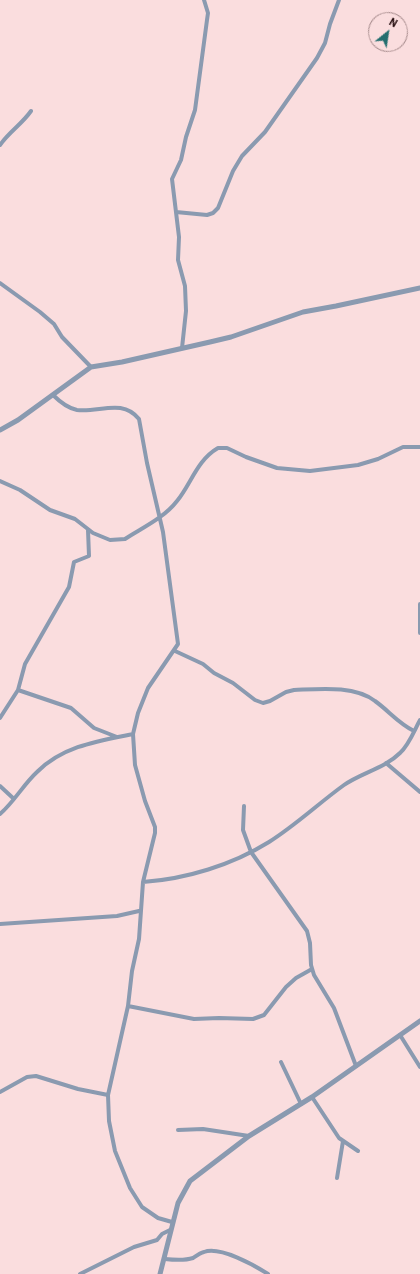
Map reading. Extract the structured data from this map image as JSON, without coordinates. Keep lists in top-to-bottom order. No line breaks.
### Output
{"north":"top right"}
